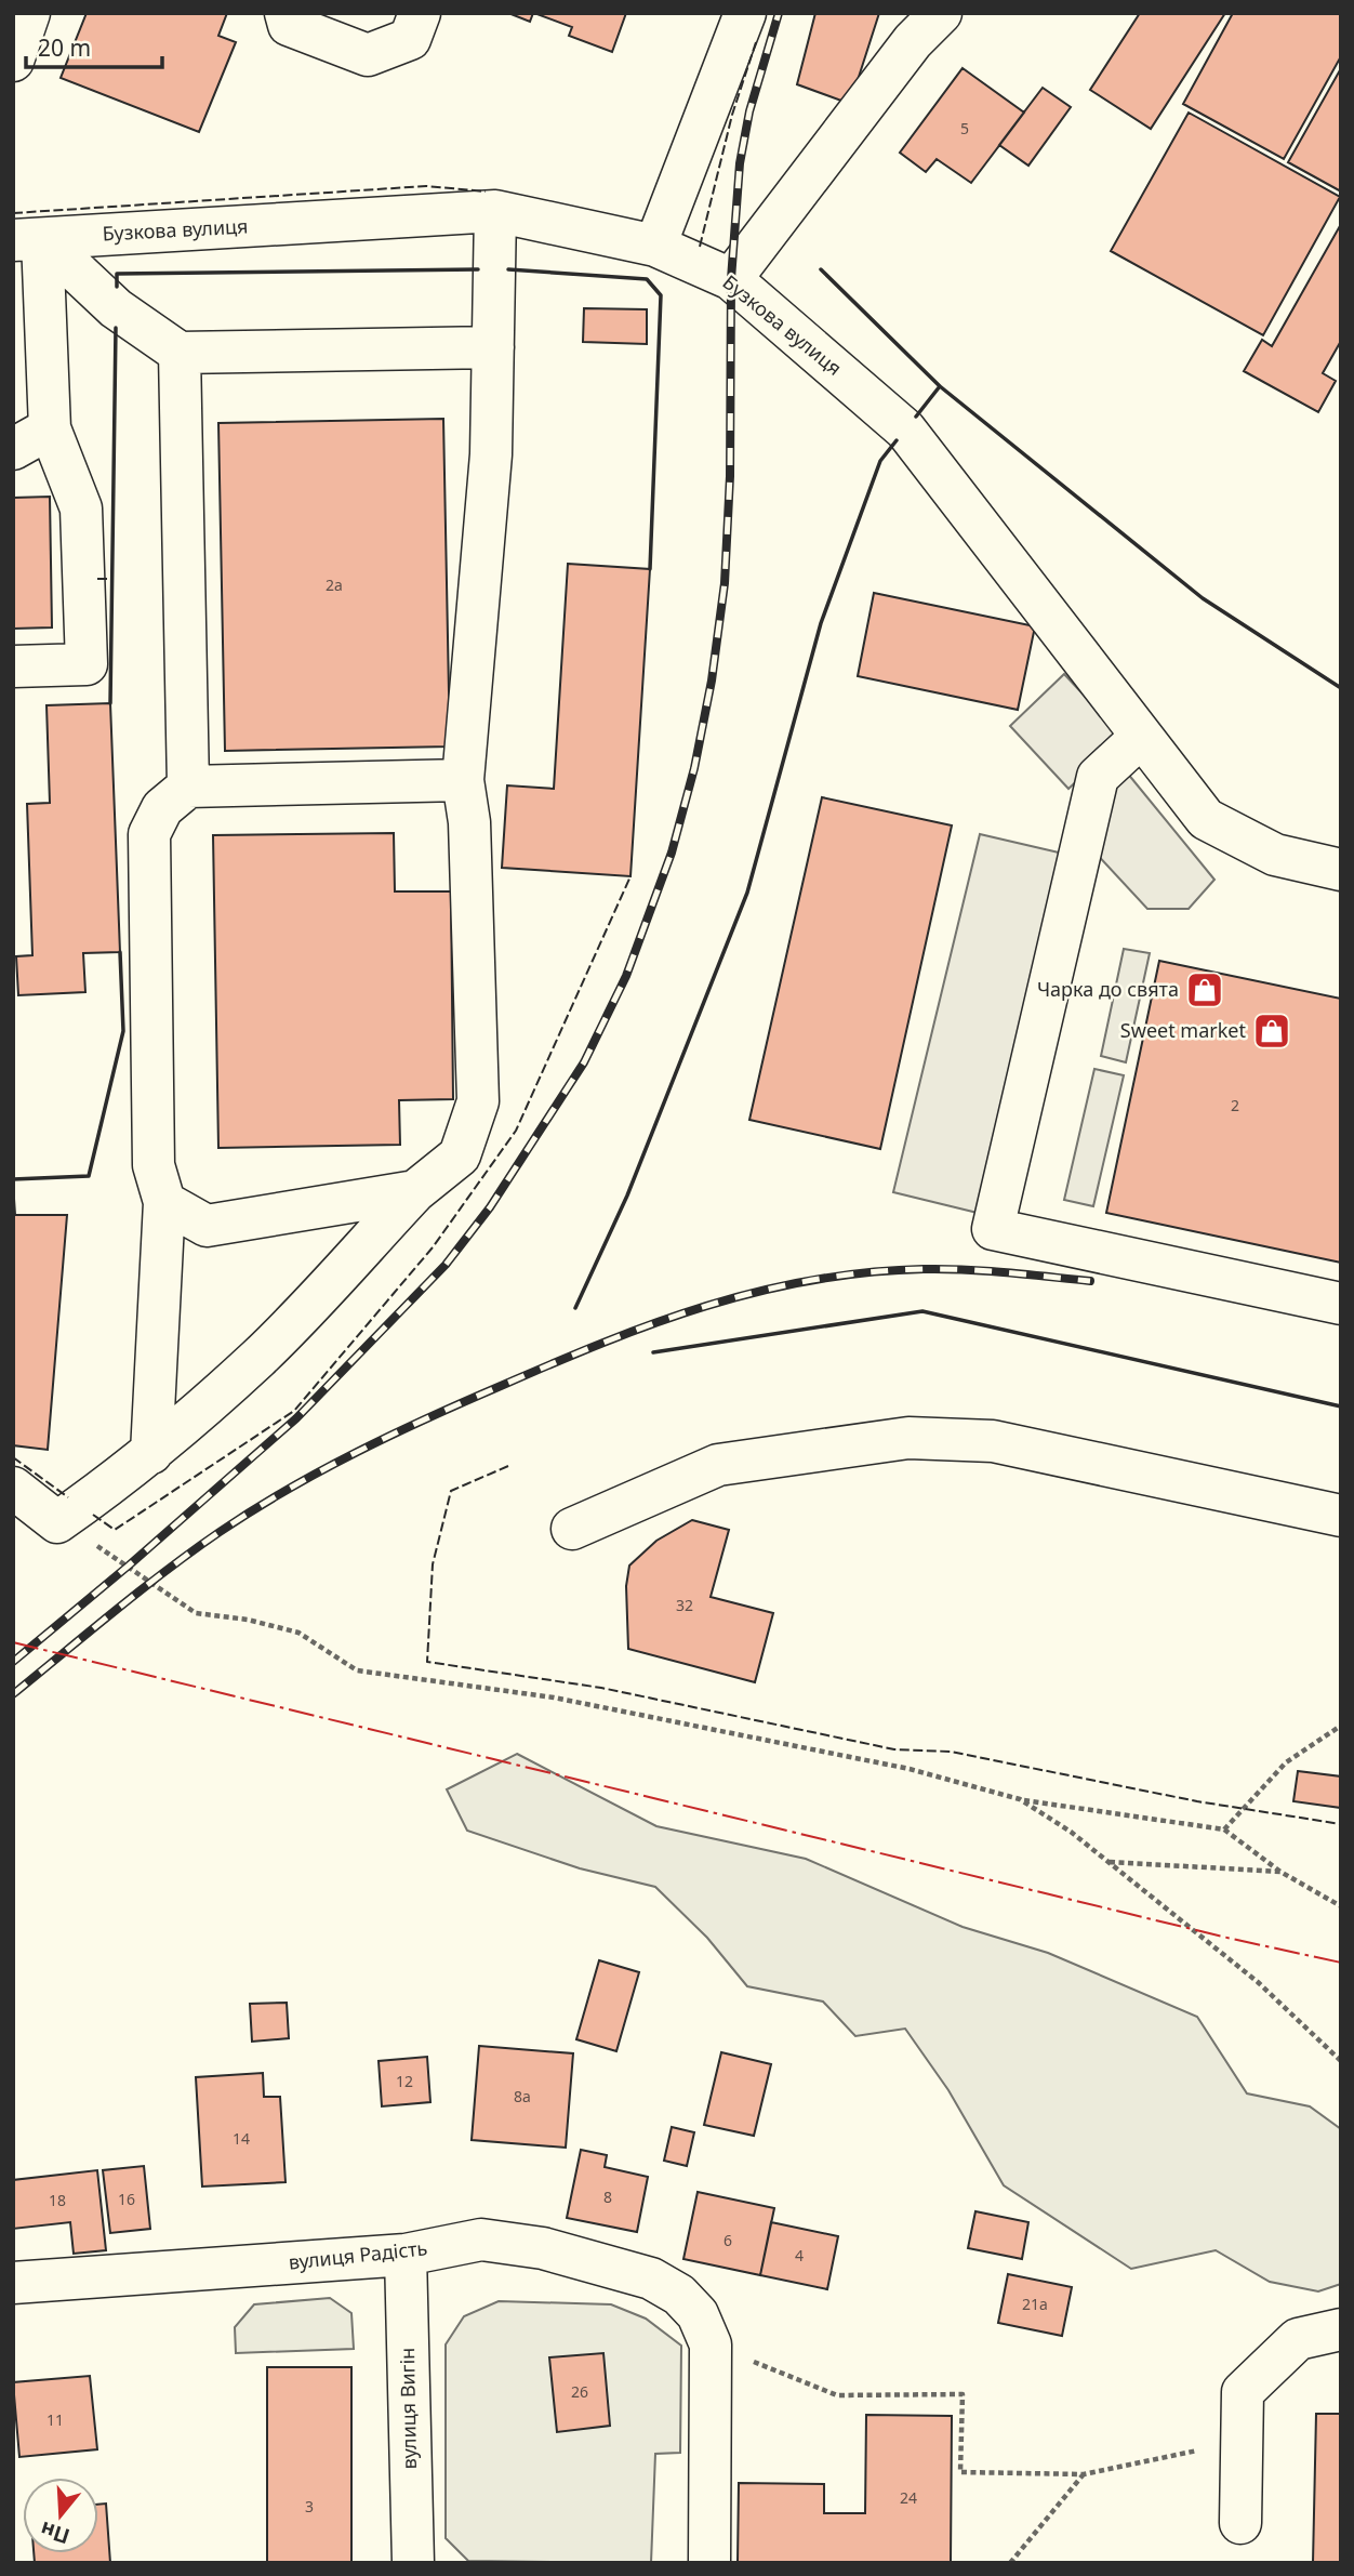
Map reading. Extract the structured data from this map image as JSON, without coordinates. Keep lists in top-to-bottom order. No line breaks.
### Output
{"streets":{"street":["Бузкова вулиця","вулиця Радість","вулиця Вигін"]},"crossings":[["вулиця Радість","вулиця Вигін"]],"places":{"shop":["Чарка до свята","Sweet market"]},"house_numbers":["5","2а","2","32","12","8а","14","8","16","18","6","4","21а","26","11","24","3"],"scale_bar":"20 m","north":"bottom"}
